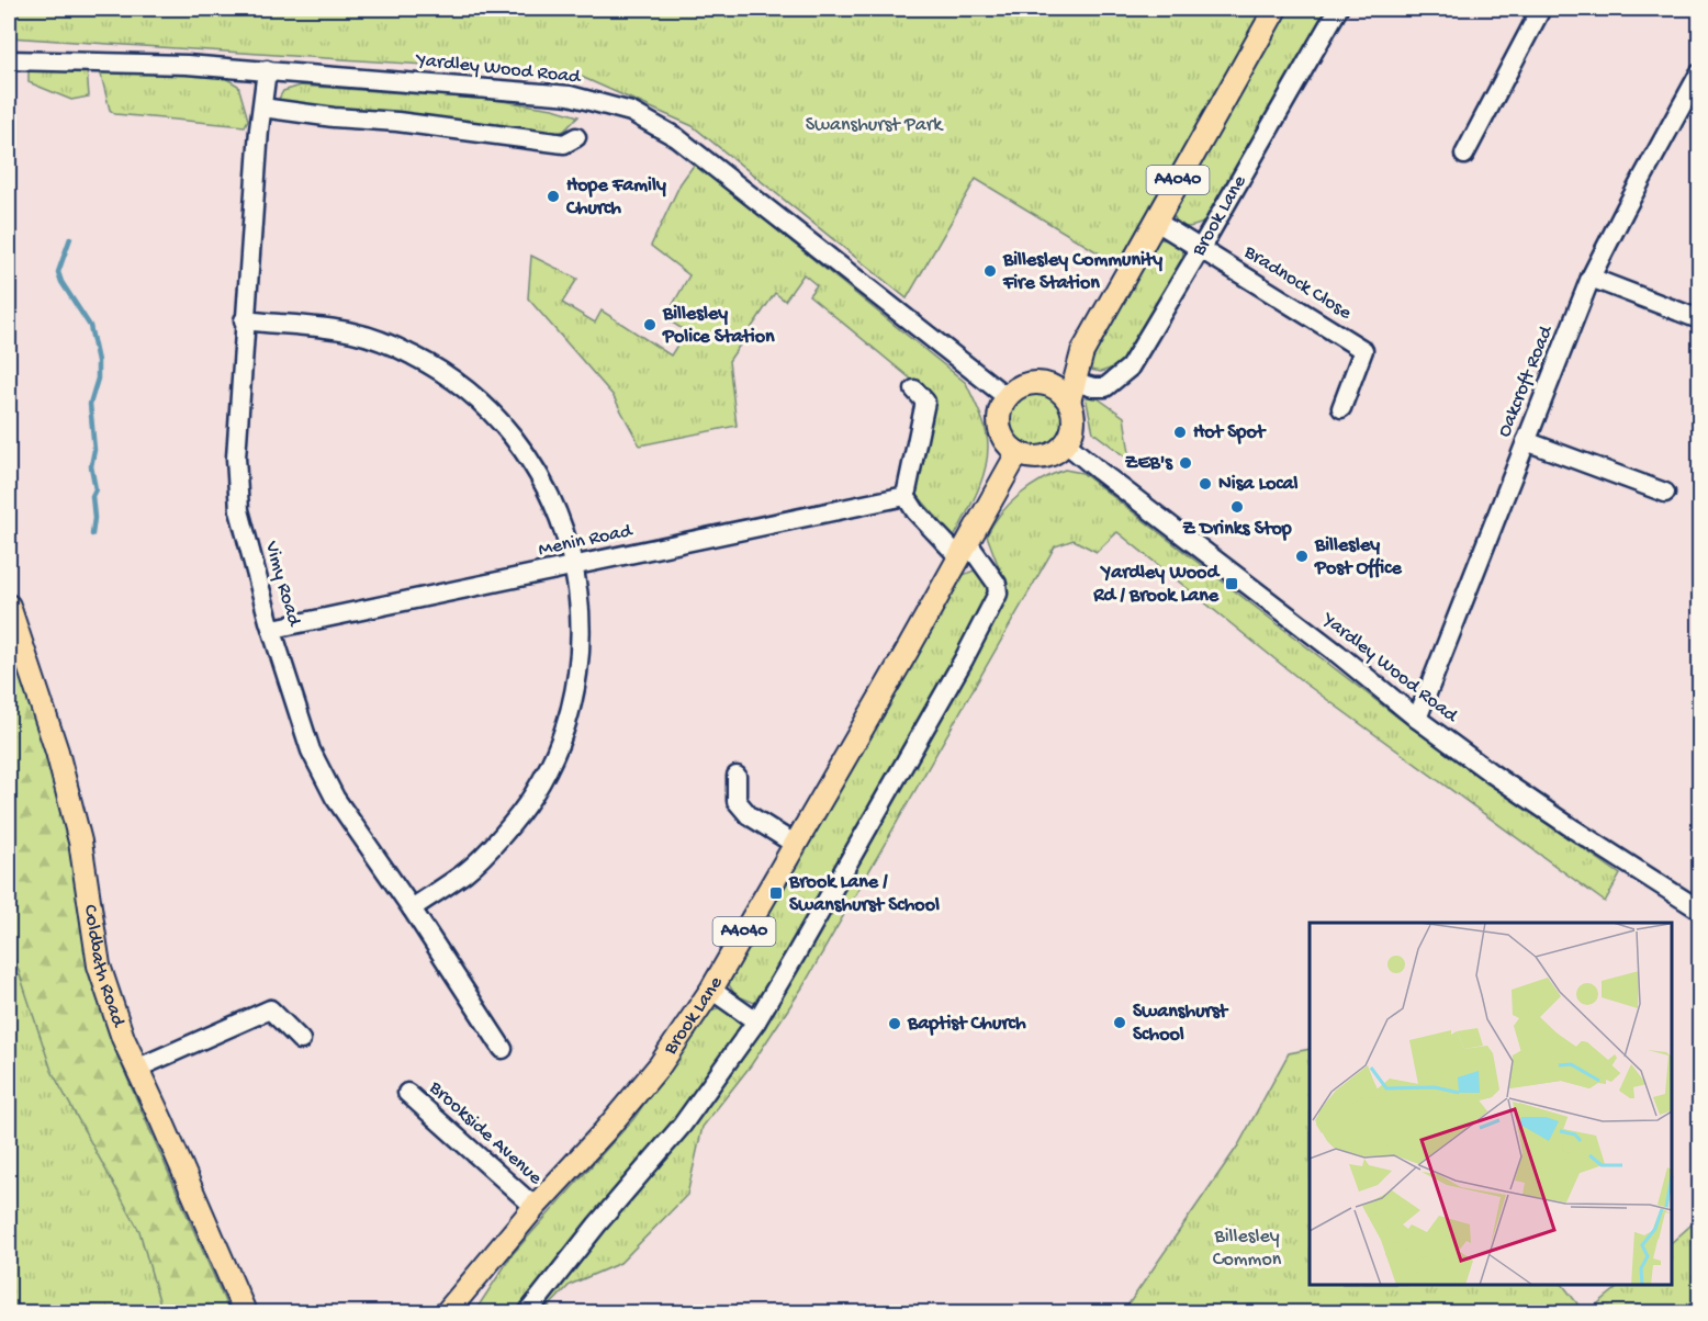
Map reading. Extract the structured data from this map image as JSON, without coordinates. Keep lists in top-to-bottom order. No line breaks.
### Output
{"streets":{"main road":["A4040","Brook Lane","Coldbath Road"],"street":["Yardley Wood Road","Bradnock Close","Oakcroft Road","Menin Road","Vimy Road","Brookside Avenue"]},"crossings":[["Yardley Wood Road","A4040"],["Yardley Wood Road","Brook Lane"],["Yardley Wood Road","Oakcroft Road"],["Yardley Wood Road","Vimy Road"],["A4040","Brook Lane"],["A4040","Bradnock Close"],["Brook Lane","Bradnock Close"],["Brook Lane","Brookside Avenue"],["Menin Road","Vimy Road"]],"parks":["Swanshurst Park","Billesley Common"],"places":{"other":["Hope Family Church","Billesley Community Fire Station","Billesley Police Station","Hot Spot","ZEB's","Nisa Local","Z Drinks Stop","Billesley Post Office","Swanshurst School","Baptist Church"],"transit":["Yardley Wood Rd / Brook Lane","Brook Lane / Swanshurst School"]}}
